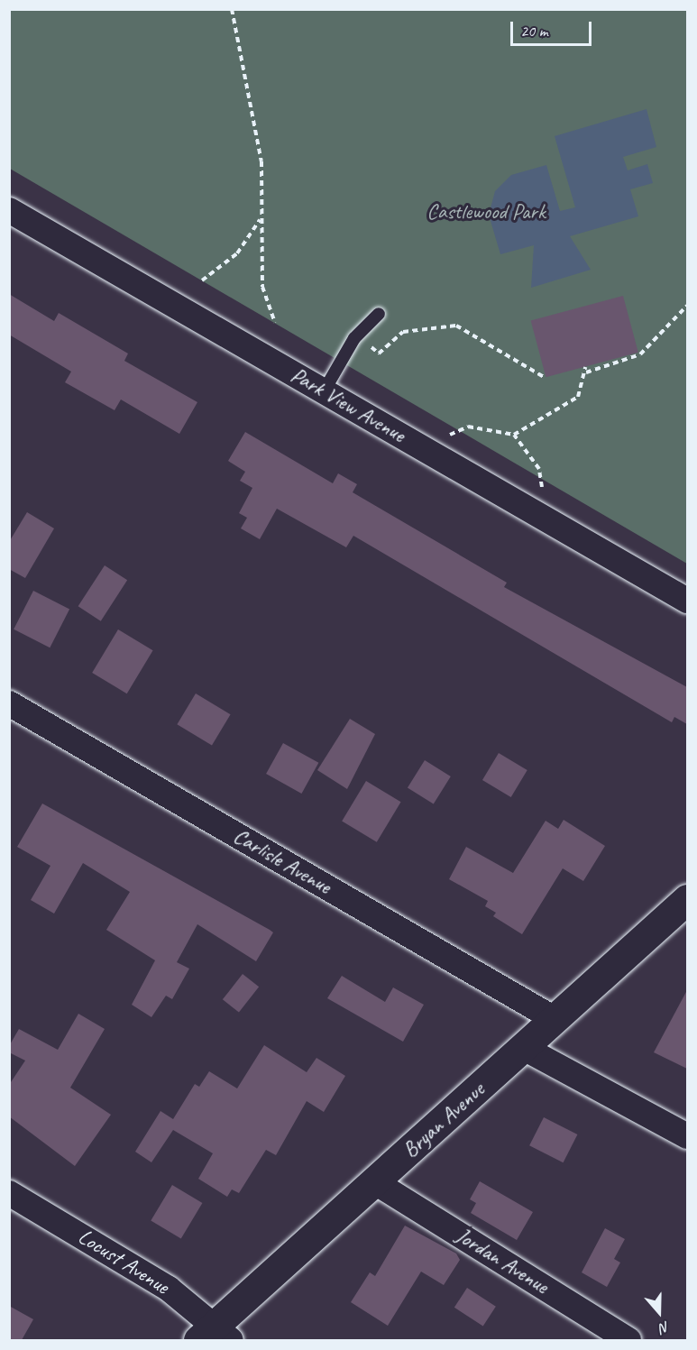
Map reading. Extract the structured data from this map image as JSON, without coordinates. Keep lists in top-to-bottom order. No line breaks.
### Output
{"streets":{"street":["Park View Avenue","Carlisle Avenue","Bryan Avenue","Jordan Avenue","Locust Avenue"]},"crossings":[["Carlisle Avenue","Bryan Avenue"],["Bryan Avenue","Jordan Avenue"],["Bryan Avenue","Locust Avenue"]],"parks":["Castlewood Park"],"scale_bar":"20 m","north":"bottom"}
